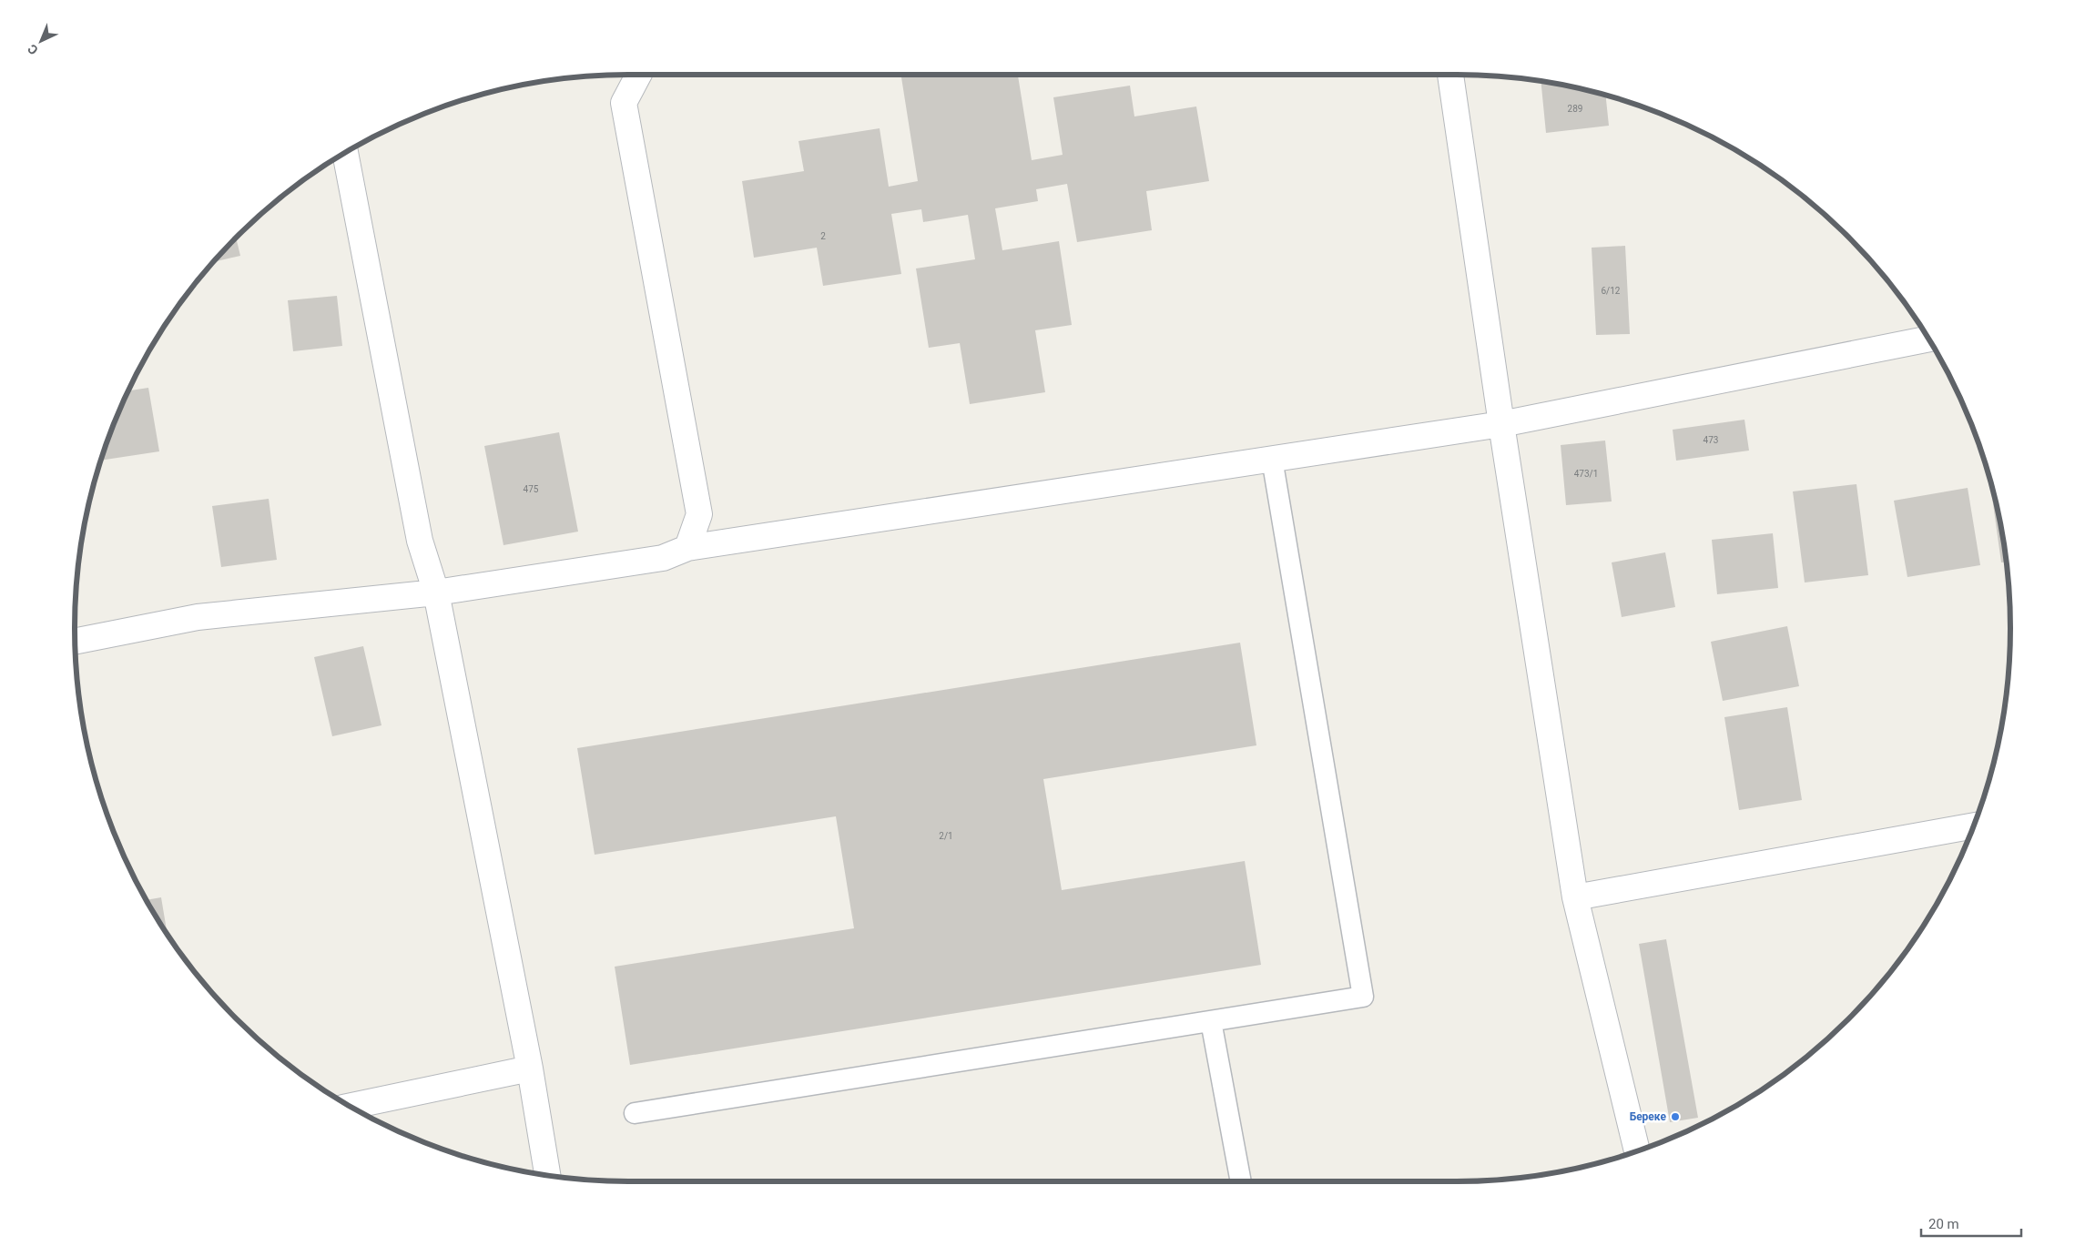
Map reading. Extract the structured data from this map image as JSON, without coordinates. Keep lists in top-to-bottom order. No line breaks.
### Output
{"places":["Береке"],"house_numbers":["289","2","6/12","473","473/1","475","2/1"],"scale_bar":"20 m","north":"bottom left"}
